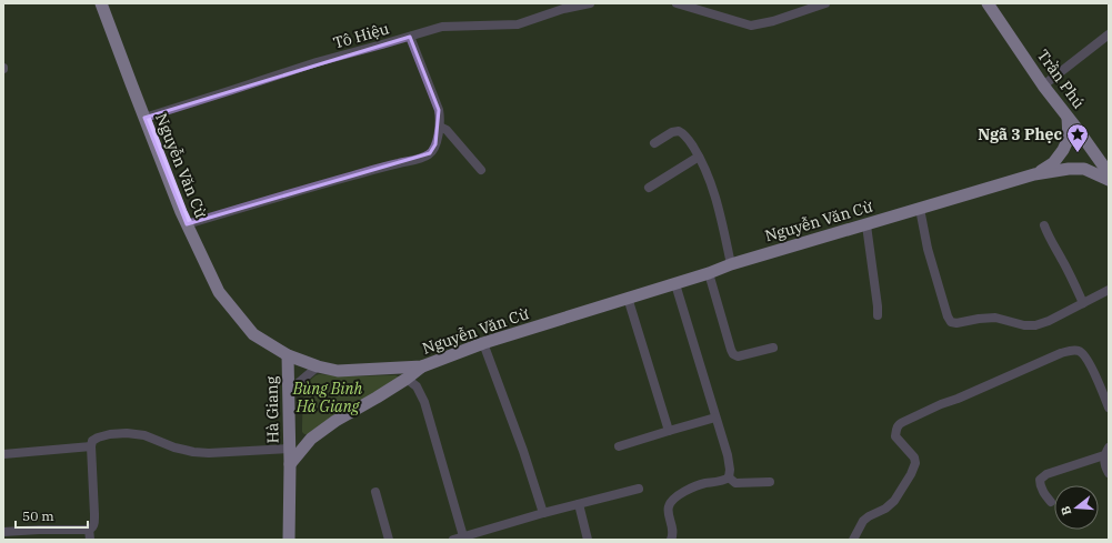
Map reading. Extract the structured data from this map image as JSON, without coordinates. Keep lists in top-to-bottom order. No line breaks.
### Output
{"streets":{"highway":["Trần Phú","Nguyễn Văn Cừ","Hà Giang"],"street":["Tô Hiệu"]},"crossings":[["Tô Hiệu","Nguyễn Văn Cừ"],["Trần Phú","Nguyễn Văn Cừ"],["Nguyễn Văn Cừ","Hà Giang"]],"parks":["Bùng Binh Hà Giang"],"places":{"place":["Ngã 3 Phẹc"]},"scale_bar":"50 m","north":"left"}
